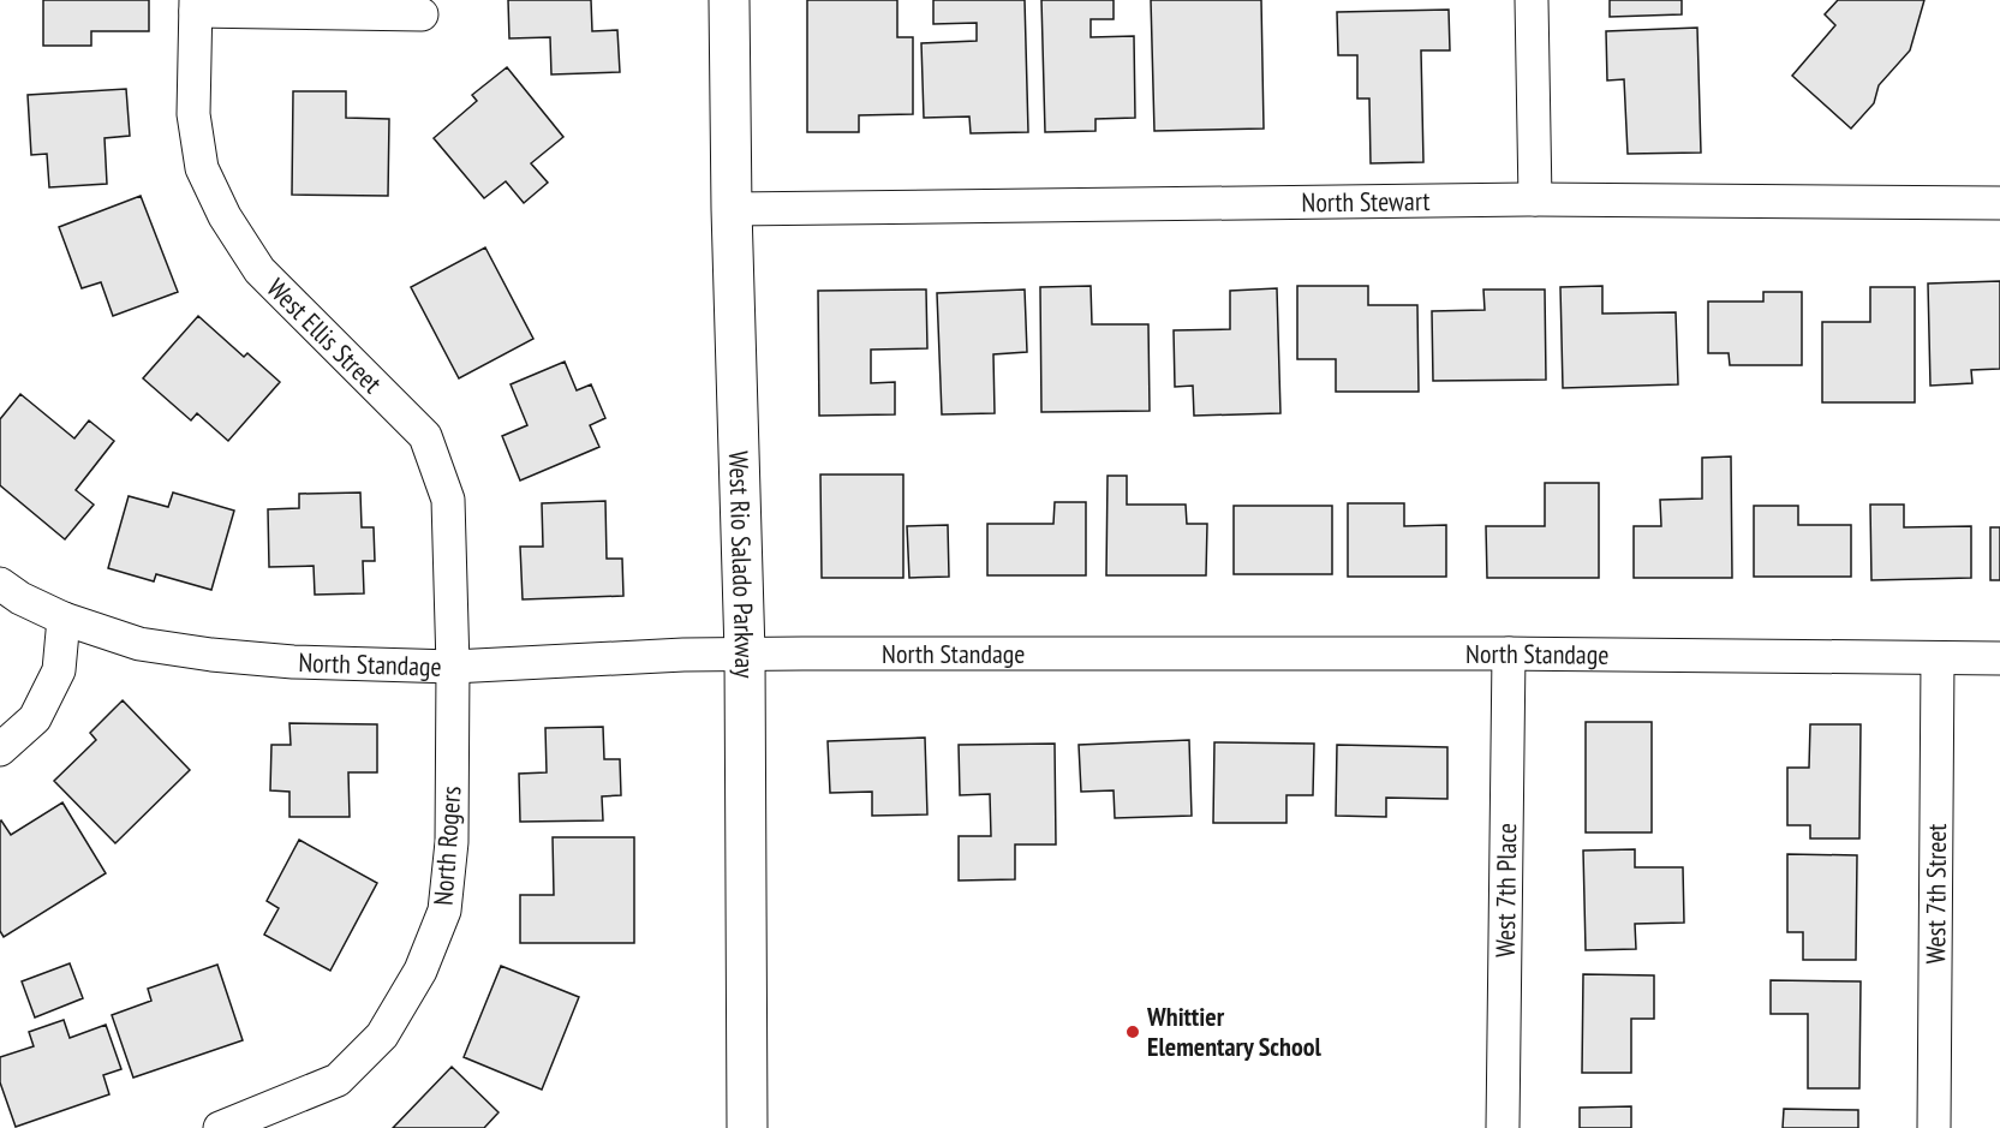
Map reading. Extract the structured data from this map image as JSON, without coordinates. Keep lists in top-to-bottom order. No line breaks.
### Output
{"streets":{"main road":["West Rio Salado Parkway"],"street":["North Stewart","West Ellis Street","North Standage","North Rogers","West 7th Place","West 7th Street"]},"crossings":[["North Stewart","West Rio Salado Parkway"],["West Ellis Street","North Standage"],["West Ellis Street","North Rogers"],["West Rio Salado Parkway","North Standage"],["North Standage","North Rogers"],["North Standage","West 7th Place"],["North Standage","West 7th Street"]],"places":["Whittier Elementary School"]}
